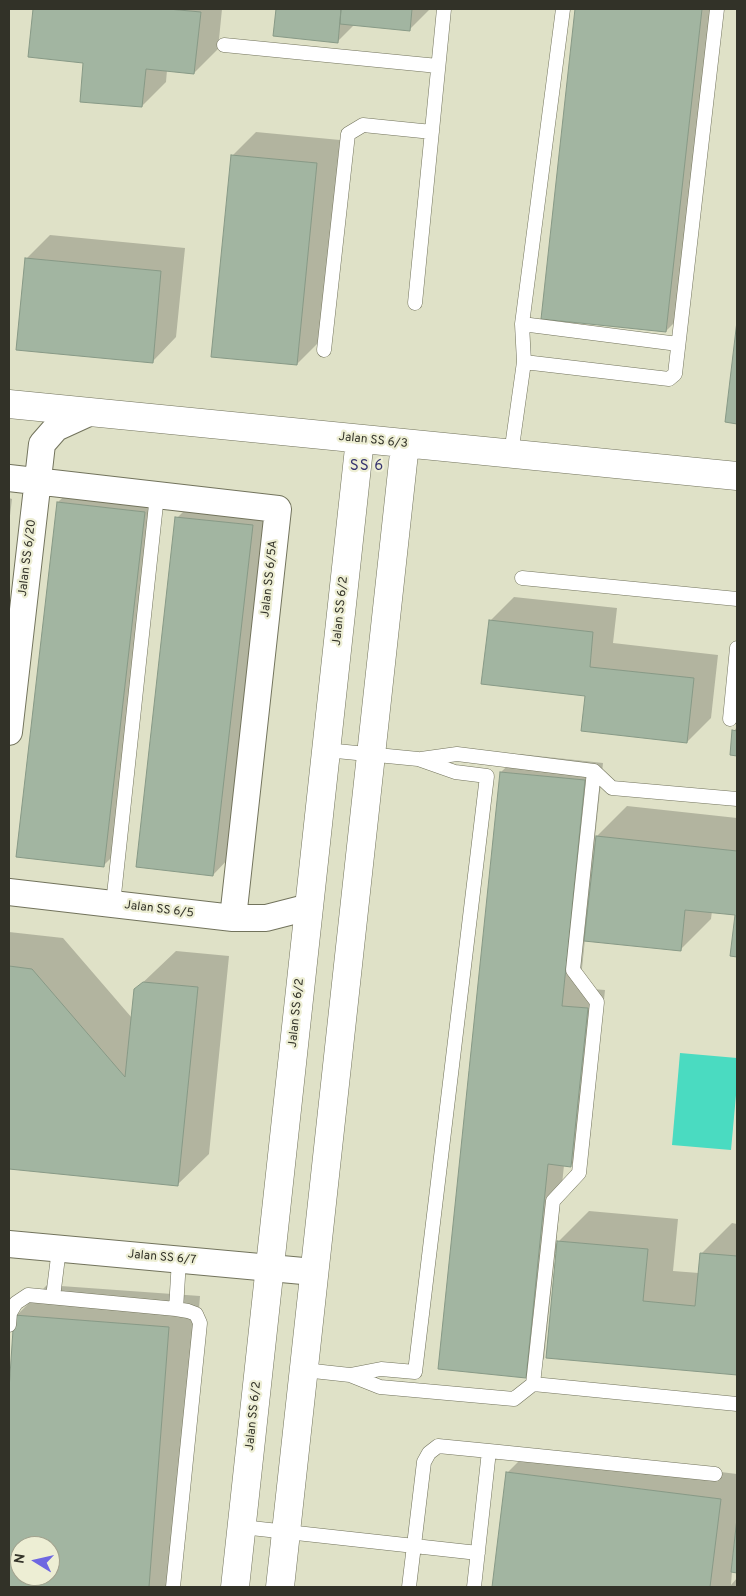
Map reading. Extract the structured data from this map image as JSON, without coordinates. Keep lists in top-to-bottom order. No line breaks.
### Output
{"streets":{"street":["Jalan SS 6/3","Jalan SS 6/20","Jalan SS 6/5A","Jalan SS 6/2","Jalan SS 6/5","Jalan SS 6/7"]},"crossings":[["Jalan SS 6/3","Jalan SS 6/20"],["Jalan SS 6/3","Jalan SS 6/2"],["Jalan SS 6/20","Jalan SS 6/5A"],["Jalan SS 6/5A","Jalan SS 6/5"],["Jalan SS 6/2","Jalan SS 6/5"],["Jalan SS 6/2","Jalan SS 6/7"]],"districts":["SS 6"],"north":"left"}
